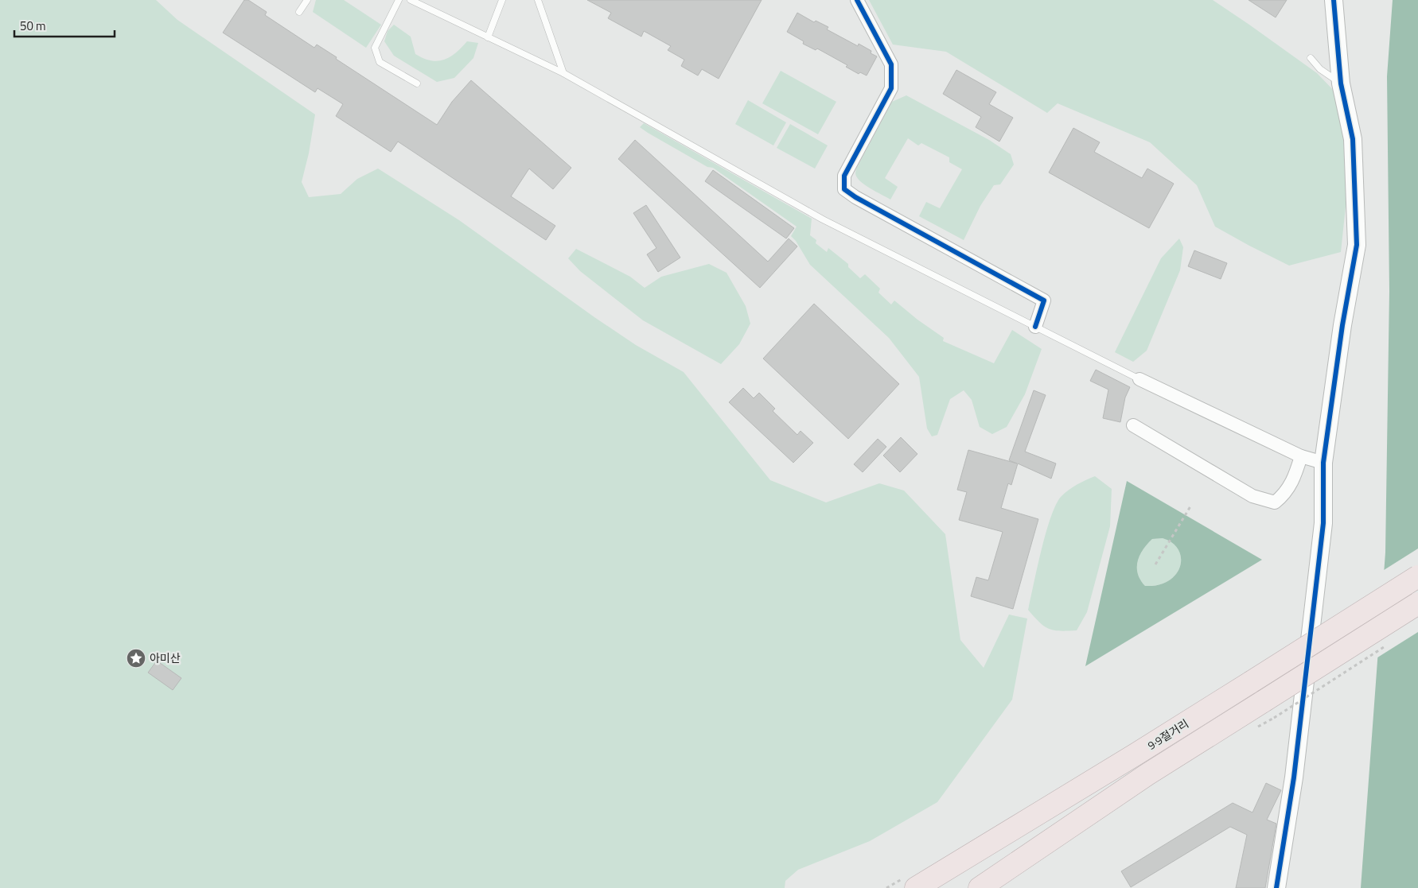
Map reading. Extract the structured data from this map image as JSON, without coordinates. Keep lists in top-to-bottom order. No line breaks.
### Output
{"streets":{"highway":["9·9절거리"]},"places":{"place":["아미산"]},"scale_bar":"50 m"}
